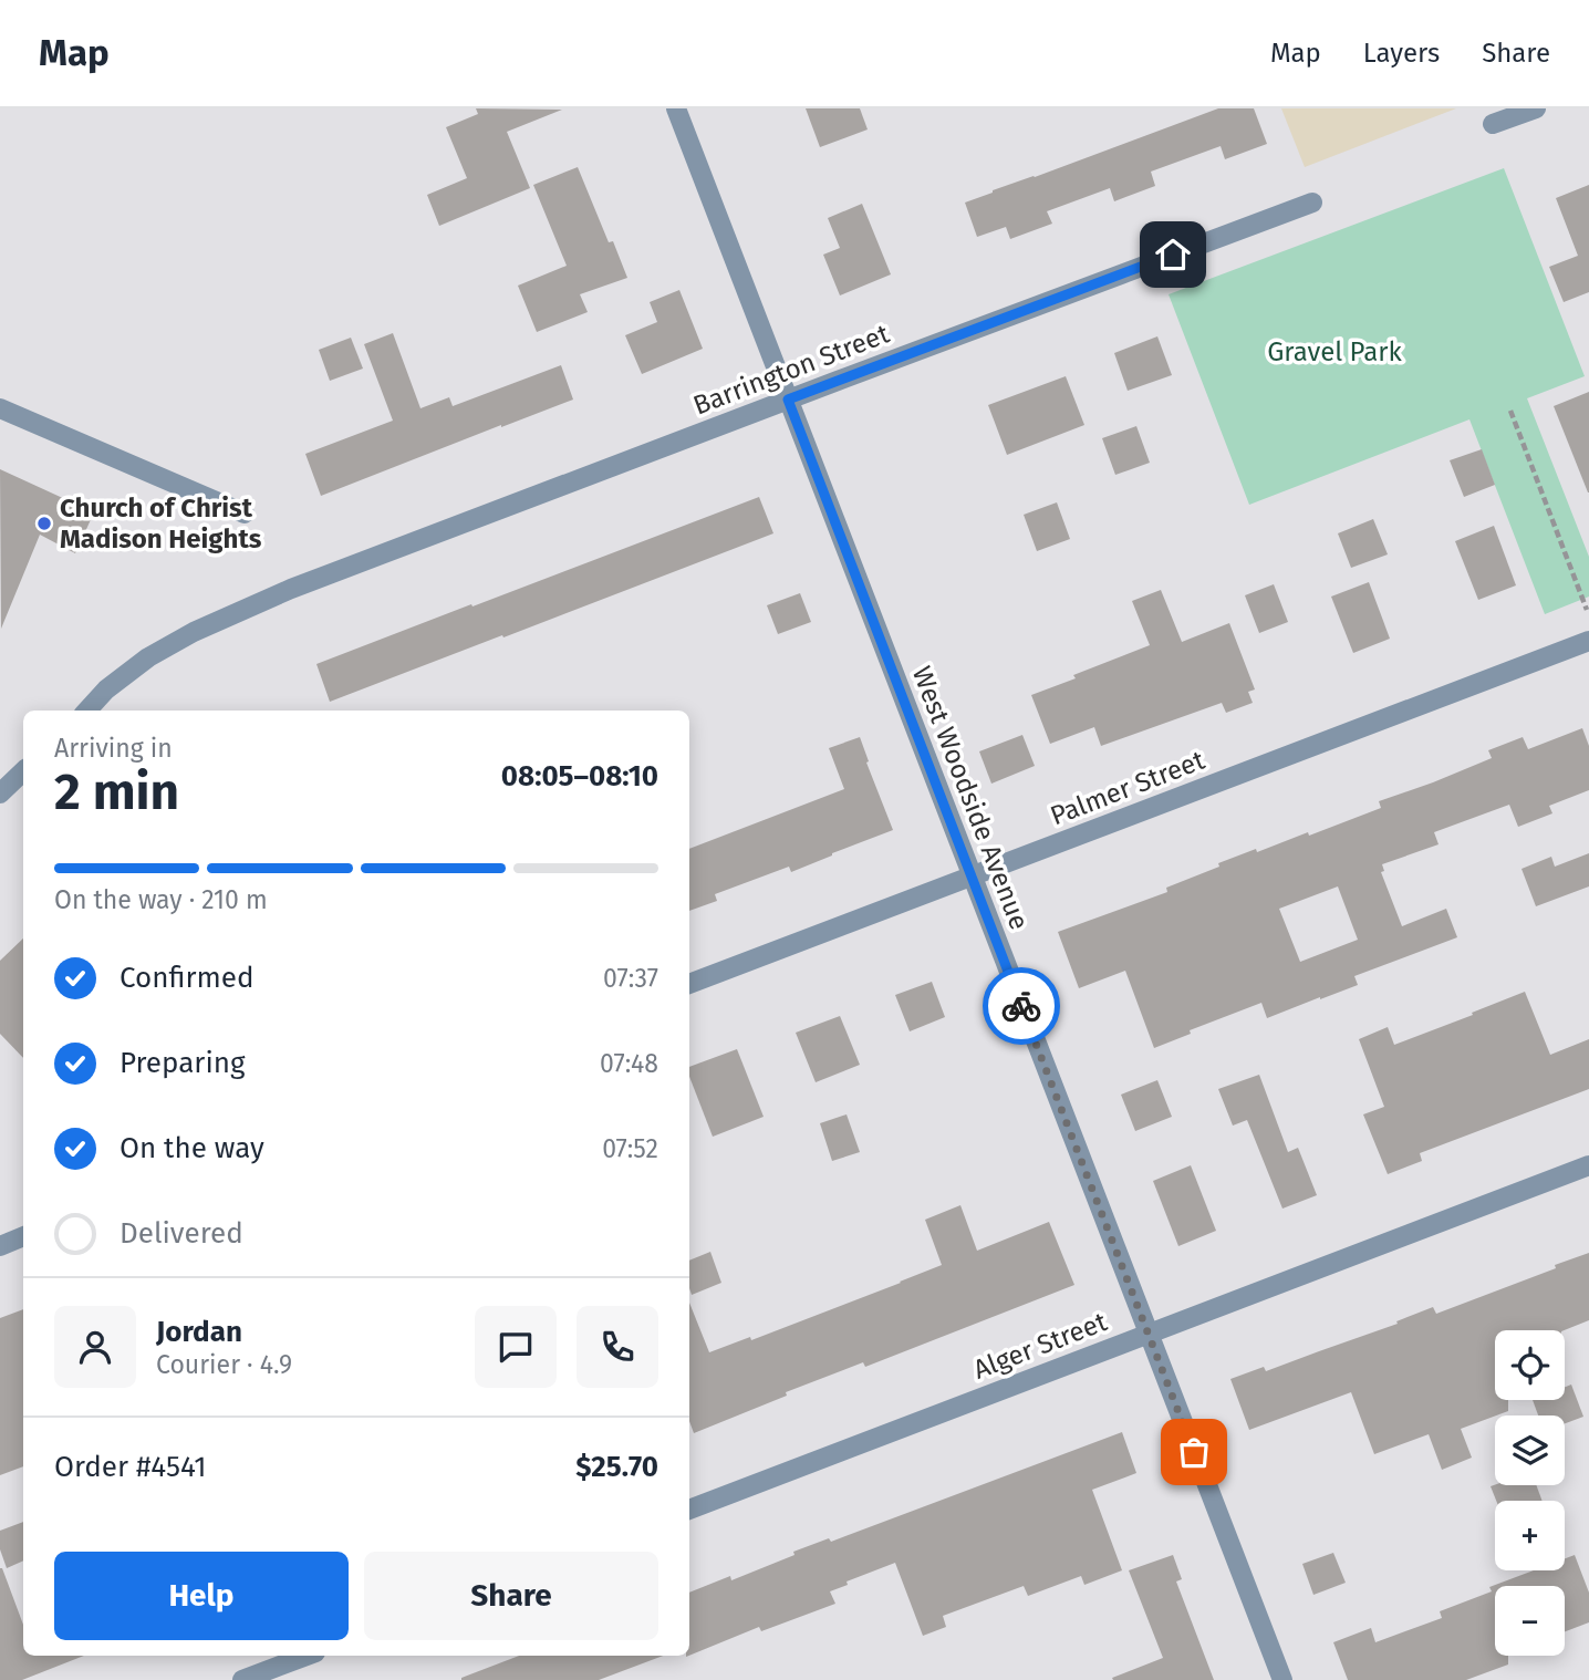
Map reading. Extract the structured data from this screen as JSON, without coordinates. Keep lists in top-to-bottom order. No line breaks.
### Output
{"streets":{"street":["Barrington Street","Palmer Street","West Woodside Avenue","Alger Street"]},"crossings":[["Barrington Street","West Woodside Avenue"],["Palmer Street","West Woodside Avenue"],["West Woodside Avenue","Alger Street"]],"parks":["Gravel Park"],"places":["Church of Christ Madison Heights"],"page":{"header":"Map","nav":["Map","Layers","Share"],"heading":["2 min","Arriving in","08:05–08:10"],"panel":["Jordan","Courier · 4.9","Order #4541","$25.70"],"bar":"On the way · 210 m","list":[["Confirmed","07:37"],["Preparing","07:48"],["On the way","07:52"],"Delivered"],"map_buttons":["+","−"],"buttons":["Help","Share"]}}
